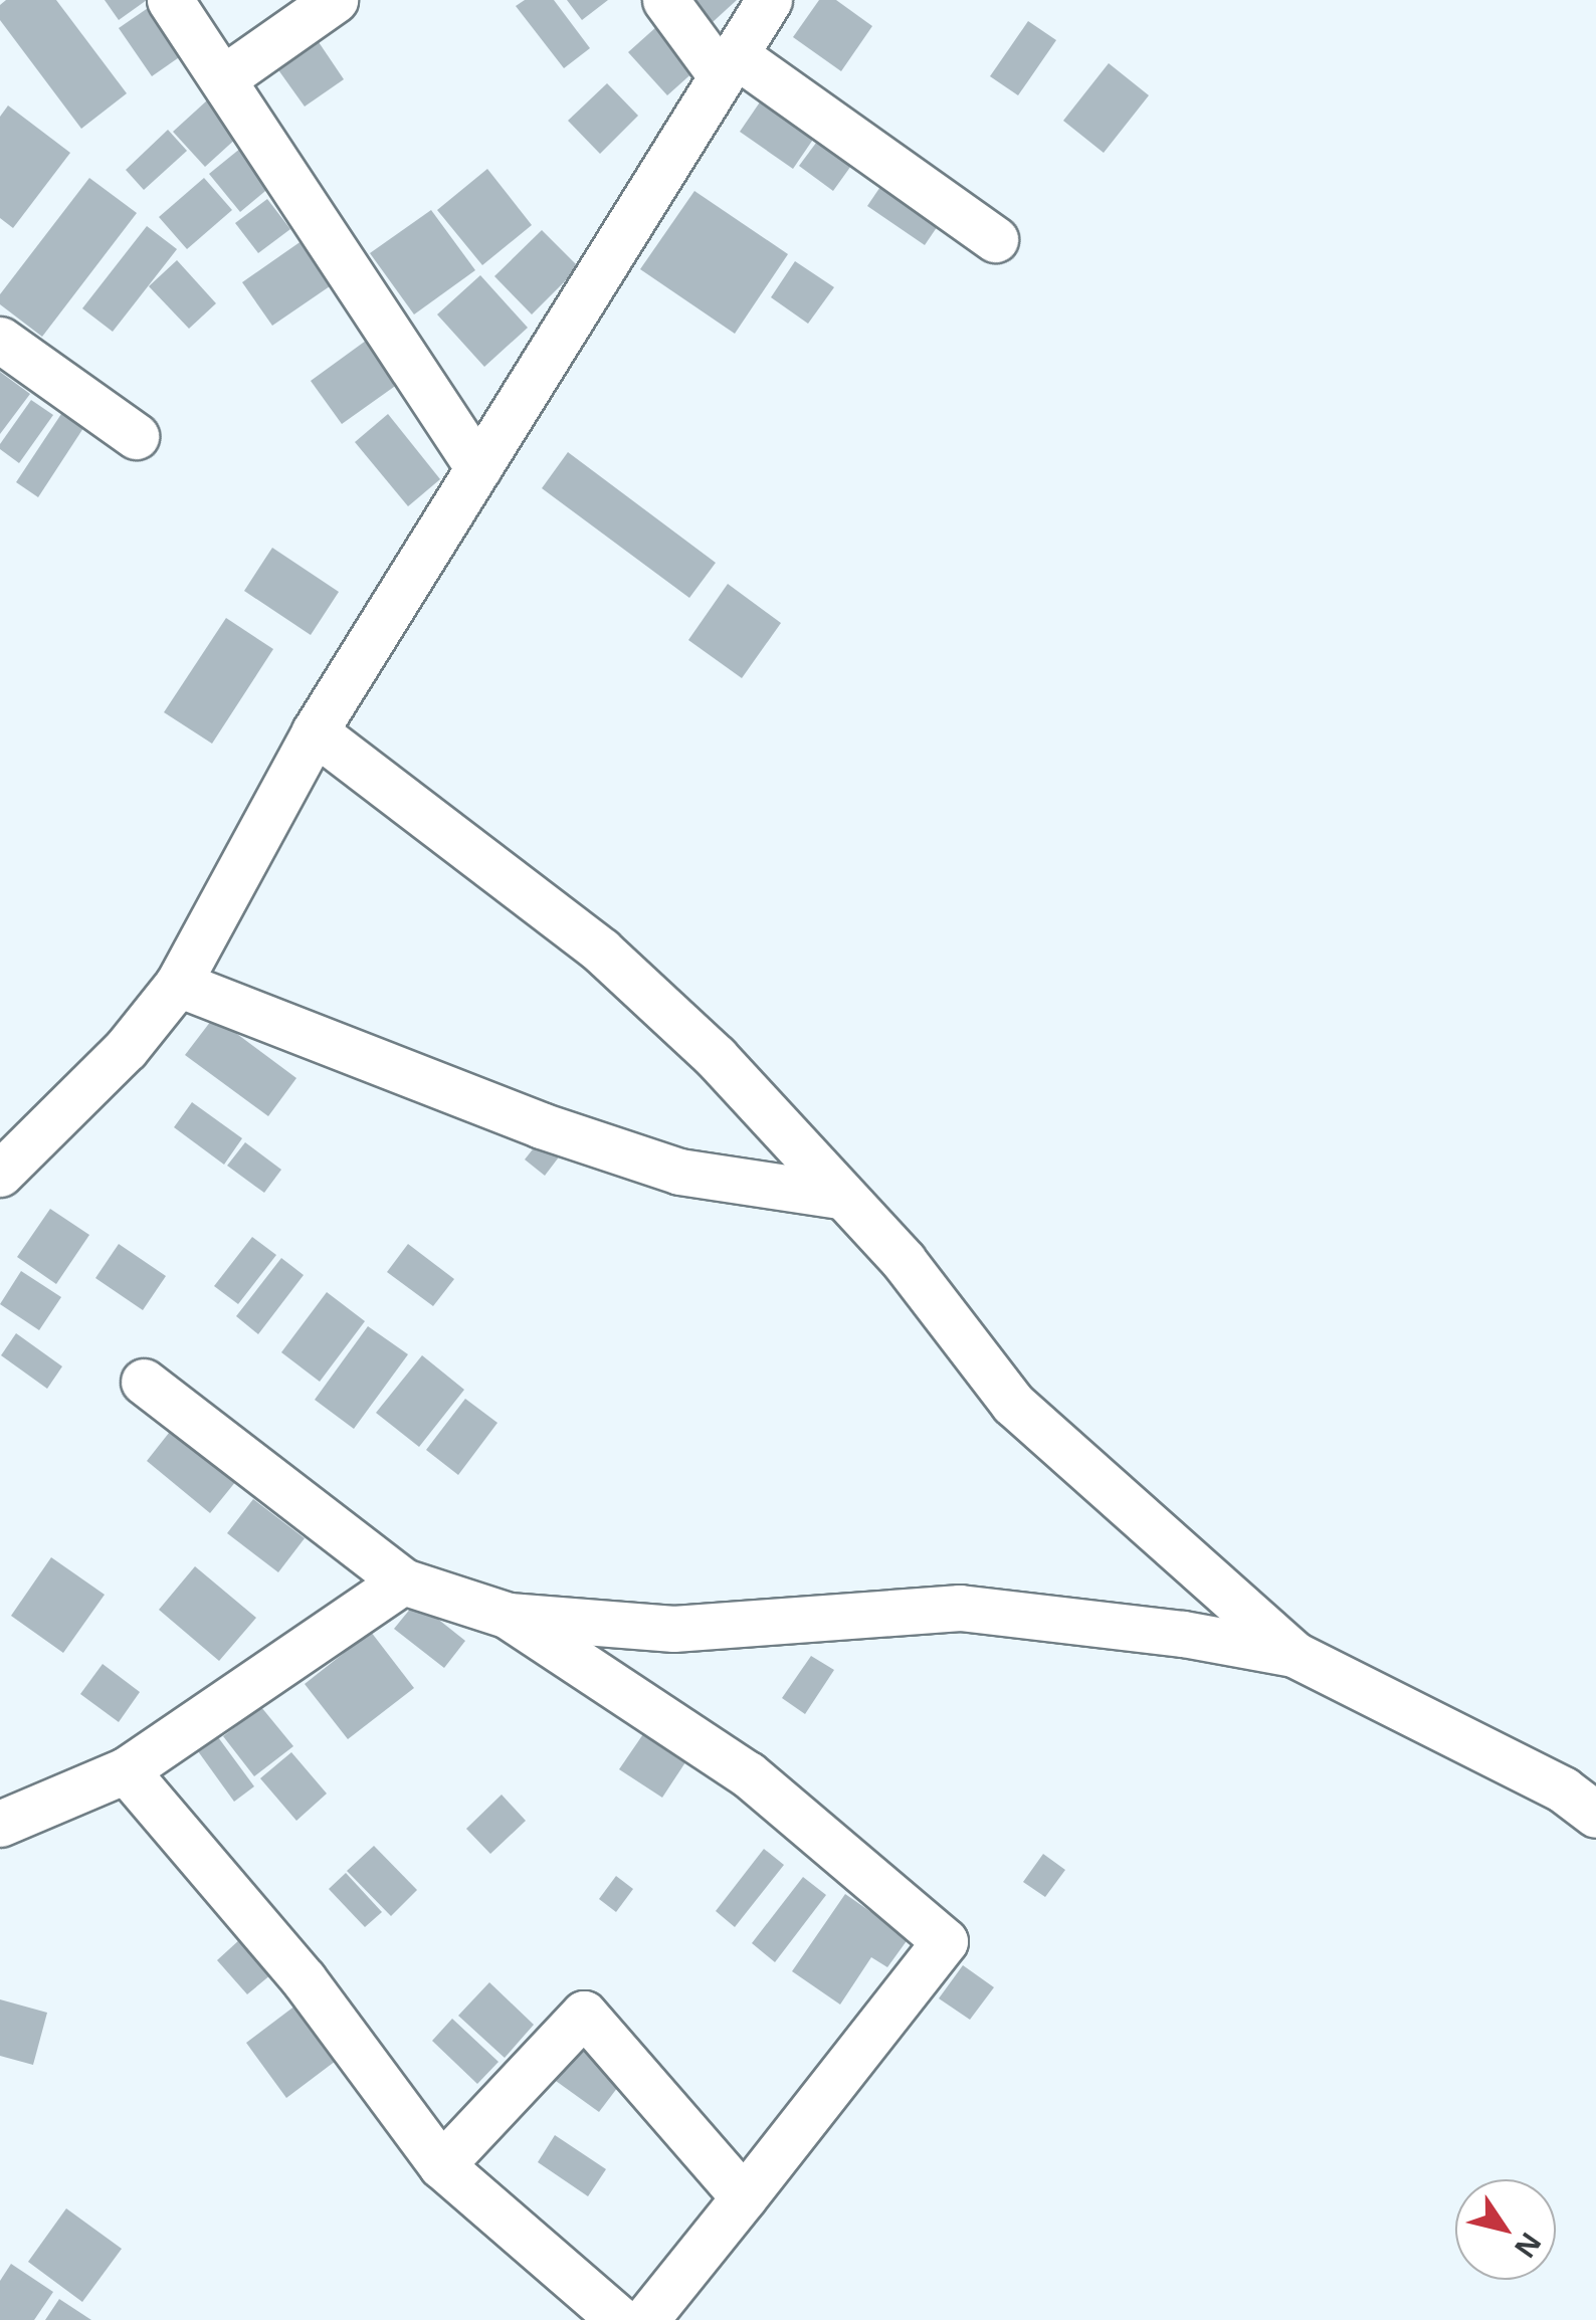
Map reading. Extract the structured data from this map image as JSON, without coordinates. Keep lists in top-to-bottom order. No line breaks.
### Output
{"north":"bottom right"}
